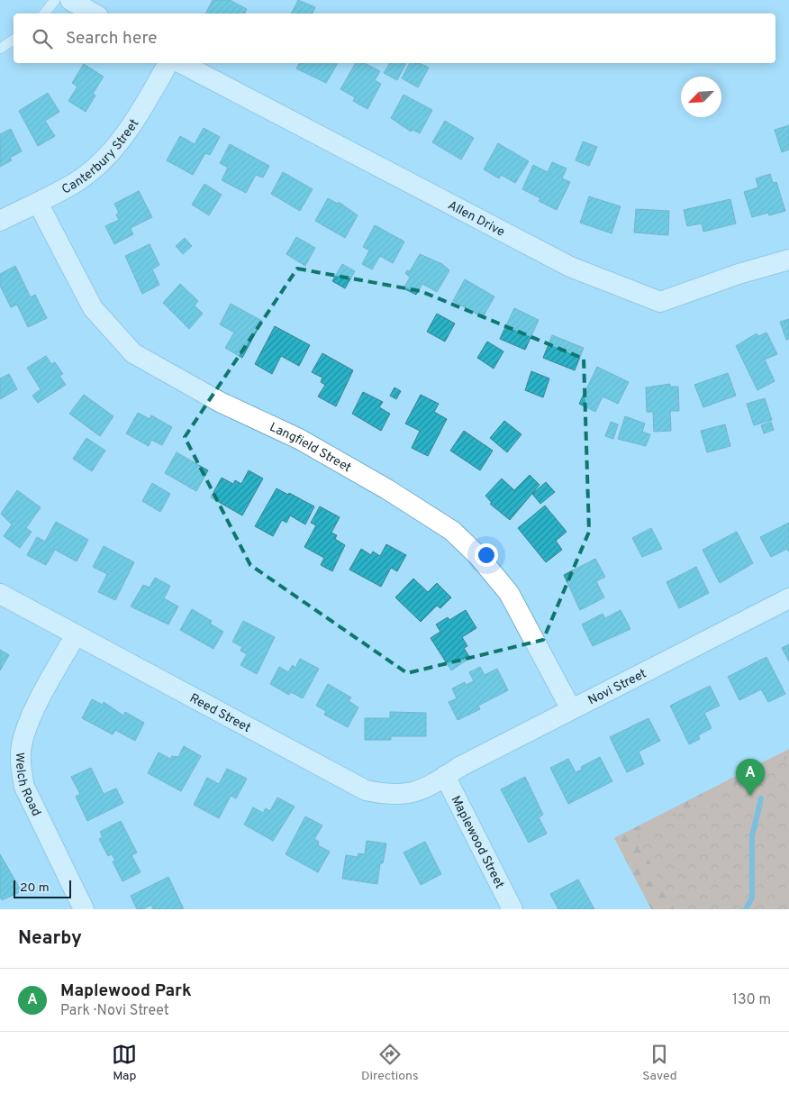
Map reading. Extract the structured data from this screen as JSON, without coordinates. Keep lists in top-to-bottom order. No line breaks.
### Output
{"streets":{"street":["Canterbury Street","Allen Drive","Langfield Street","Novi Street","Reed Street","Welch Road","Maplewood Street"]},"crossings":[["Canterbury Street","Langfield Street"],["Langfield Street","Novi Street"],["Novi Street","Reed Street"],["Novi Street","Maplewood Street"],["Reed Street","Welch Road"],["Reed Street","Maplewood Street"]],"scale_bar":"20 m","north":"bottom left","page":{"search":"Search here","pins":"A","scale":"20 m","heading":"Nearby","list":[{"mark":"A","name":"Maplewood Park","note":"Park · Novi Street","value":"130 m"}],"nav":["Map","Directions","Saved"]}}
